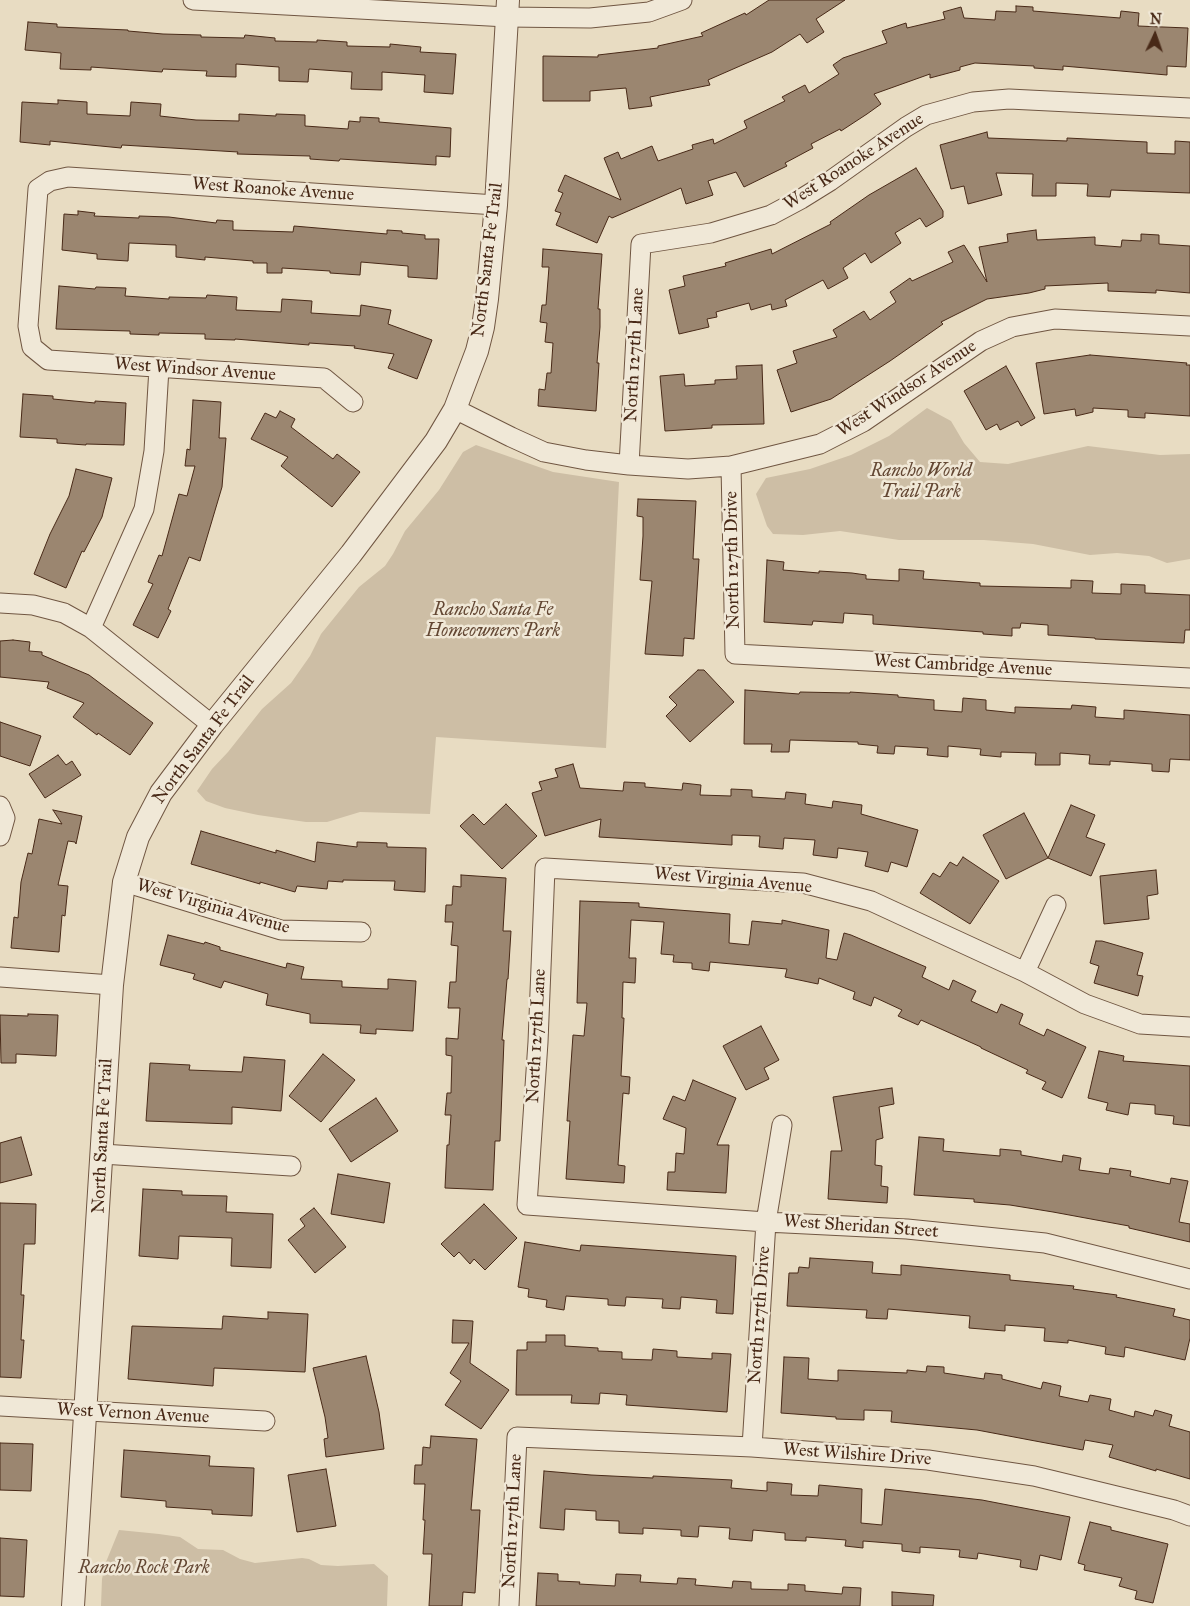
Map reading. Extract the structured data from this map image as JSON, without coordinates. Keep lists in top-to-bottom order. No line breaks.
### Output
{"streets":{"street":["West Roanoke Avenue","North Santa Fe Trail","North 127th Lane","West Windsor Avenue","North 127th Drive","West Cambridge Avenue","West Virginia Avenue","West Sheridan Street","West Vernon Avenue","West Wilshire Drive"]},"crossings":[["West Roanoke Avenue","North Santa Fe Trail"],["West Roanoke Avenue","North 127th Lane"],["West Roanoke Avenue","West Windsor Avenue"],["North Santa Fe Trail","West Windsor Avenue"],["North Santa Fe Trail","West Virginia Avenue"],["North Santa Fe Trail","West Vernon Avenue"],["North 127th Lane","West Windsor Avenue"],["North 127th Lane","West Virginia Avenue"],["North 127th Lane","West Sheridan Street"],["North 127th Lane","West Wilshire Drive"],["West Windsor Avenue","North 127th Drive"],["North 127th Drive","West Cambridge Avenue"],["North 127th Drive","West Sheridan Street"],["North 127th Drive","West Wilshire Drive"]],"parks":["Rancho World Trail Park","Rancho Santa Fe Homeowners Park","Rancho Rock Park"],"north":"top"}
